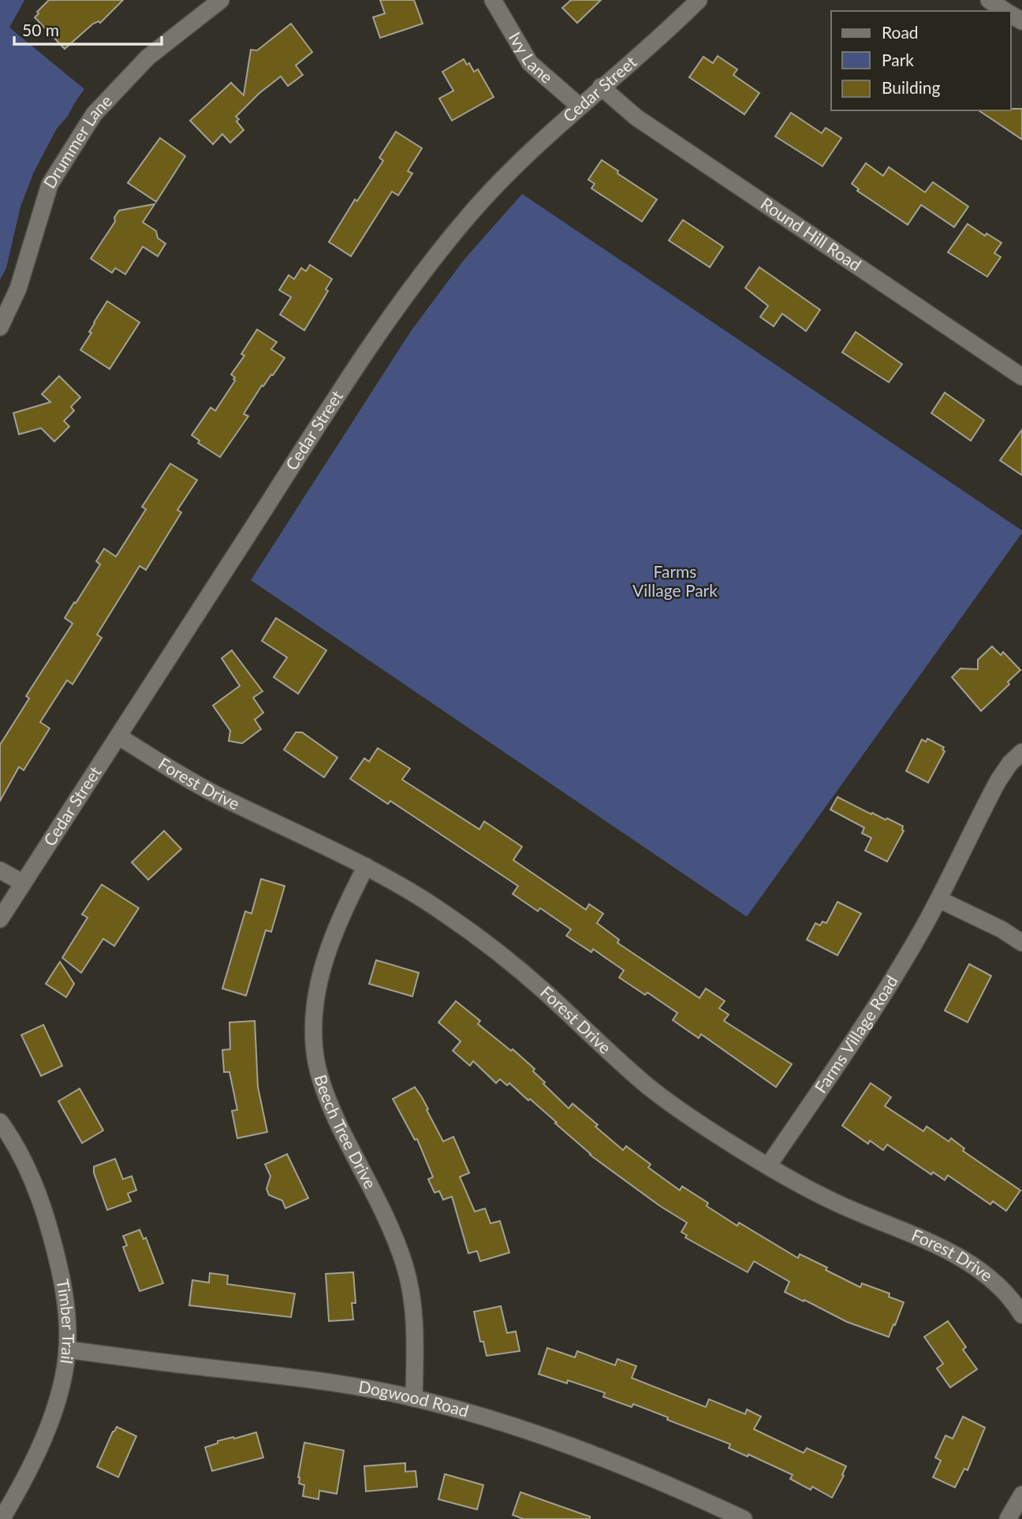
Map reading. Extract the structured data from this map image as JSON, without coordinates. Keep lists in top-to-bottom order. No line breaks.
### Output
{"streets":{"street":["Ivy Lane","Cedar Street","Drummer Lane","Round Hill Road","Forest Drive","Farms Village Road","Beech Tree Drive","Timber Trail","Dogwood Road"]},"crossings":[["Ivy Lane","Cedar Street"],["Cedar Street","Round Hill Road"],["Cedar Street","Forest Drive"],["Forest Drive","Farms Village Road"],["Forest Drive","Beech Tree Drive"],["Beech Tree Drive","Dogwood Road"],["Timber Trail","Dogwood Road"]],"parks":["Farms Village Park"],"legend":["Road","Park","Building"],"scale_bar":"50 m"}
